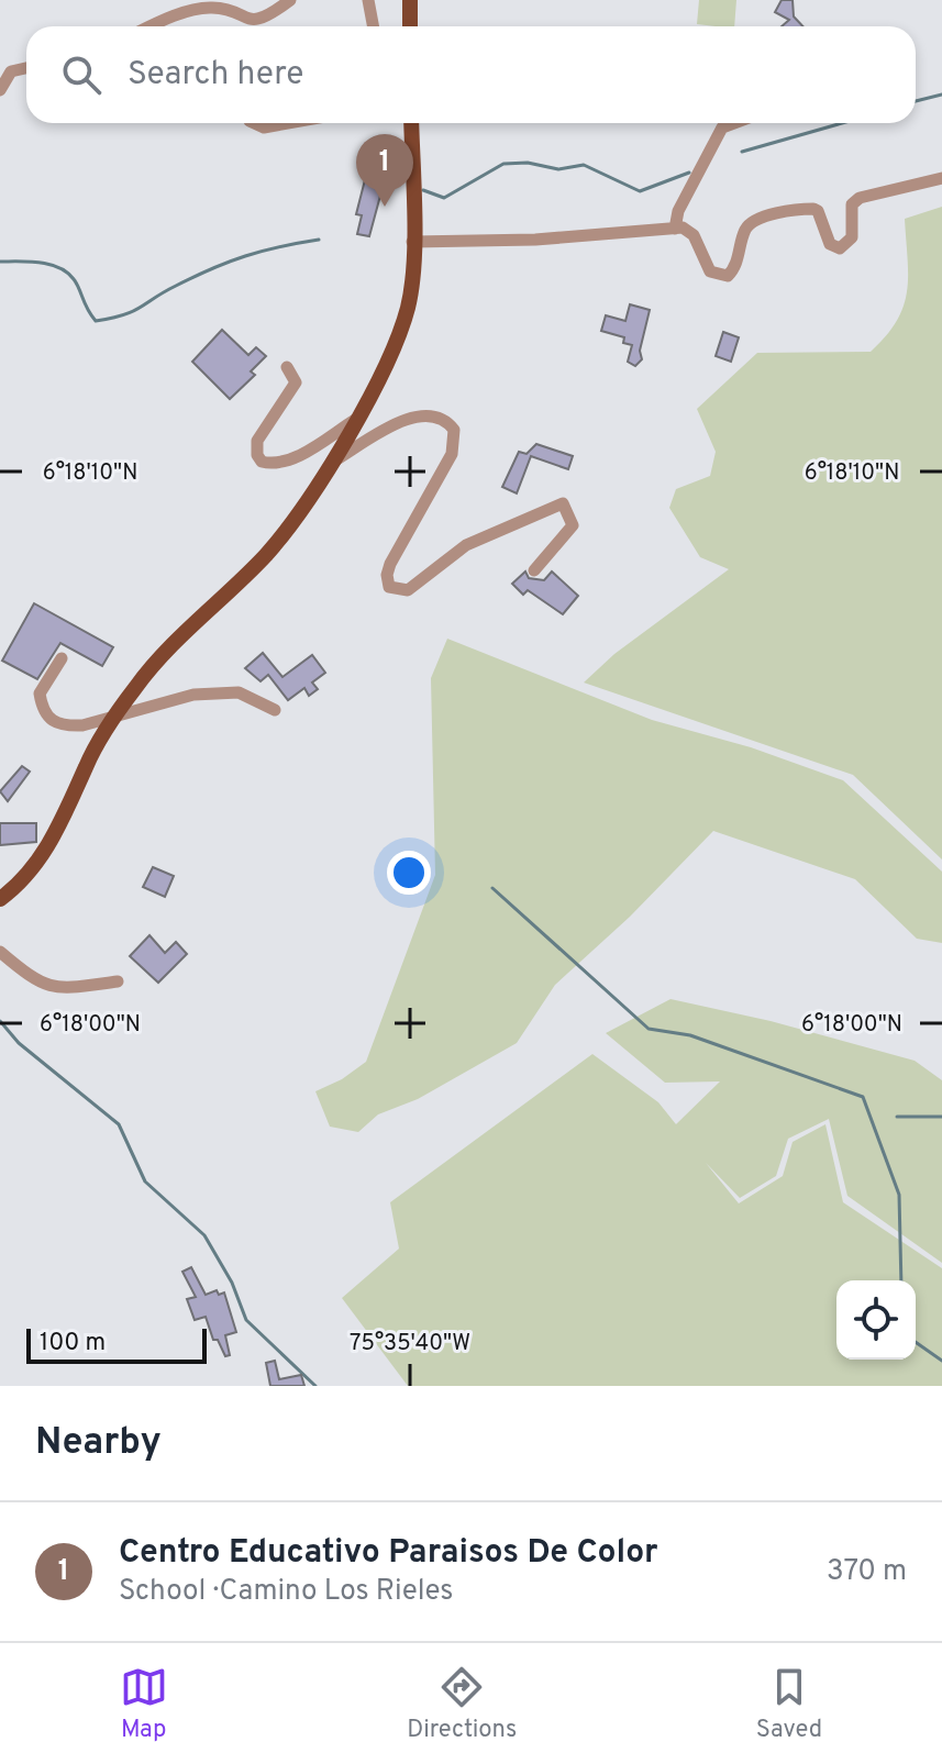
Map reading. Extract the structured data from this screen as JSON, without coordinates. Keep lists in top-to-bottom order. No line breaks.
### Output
{"scale_bar":"100 m","page":{"search":"Search here","pins":"1","scale":"100 m","heading":"Nearby","list":[{"mark":"1","name":"Centro Educativo Paraisos De Color","note":"School · Camino Los Rieles","value":"370 m"}],"nav":["Map","Directions","Saved"]},"coordinates":["6°18'10\"N","6°18'00\"N","75°35'40\"W"]}
